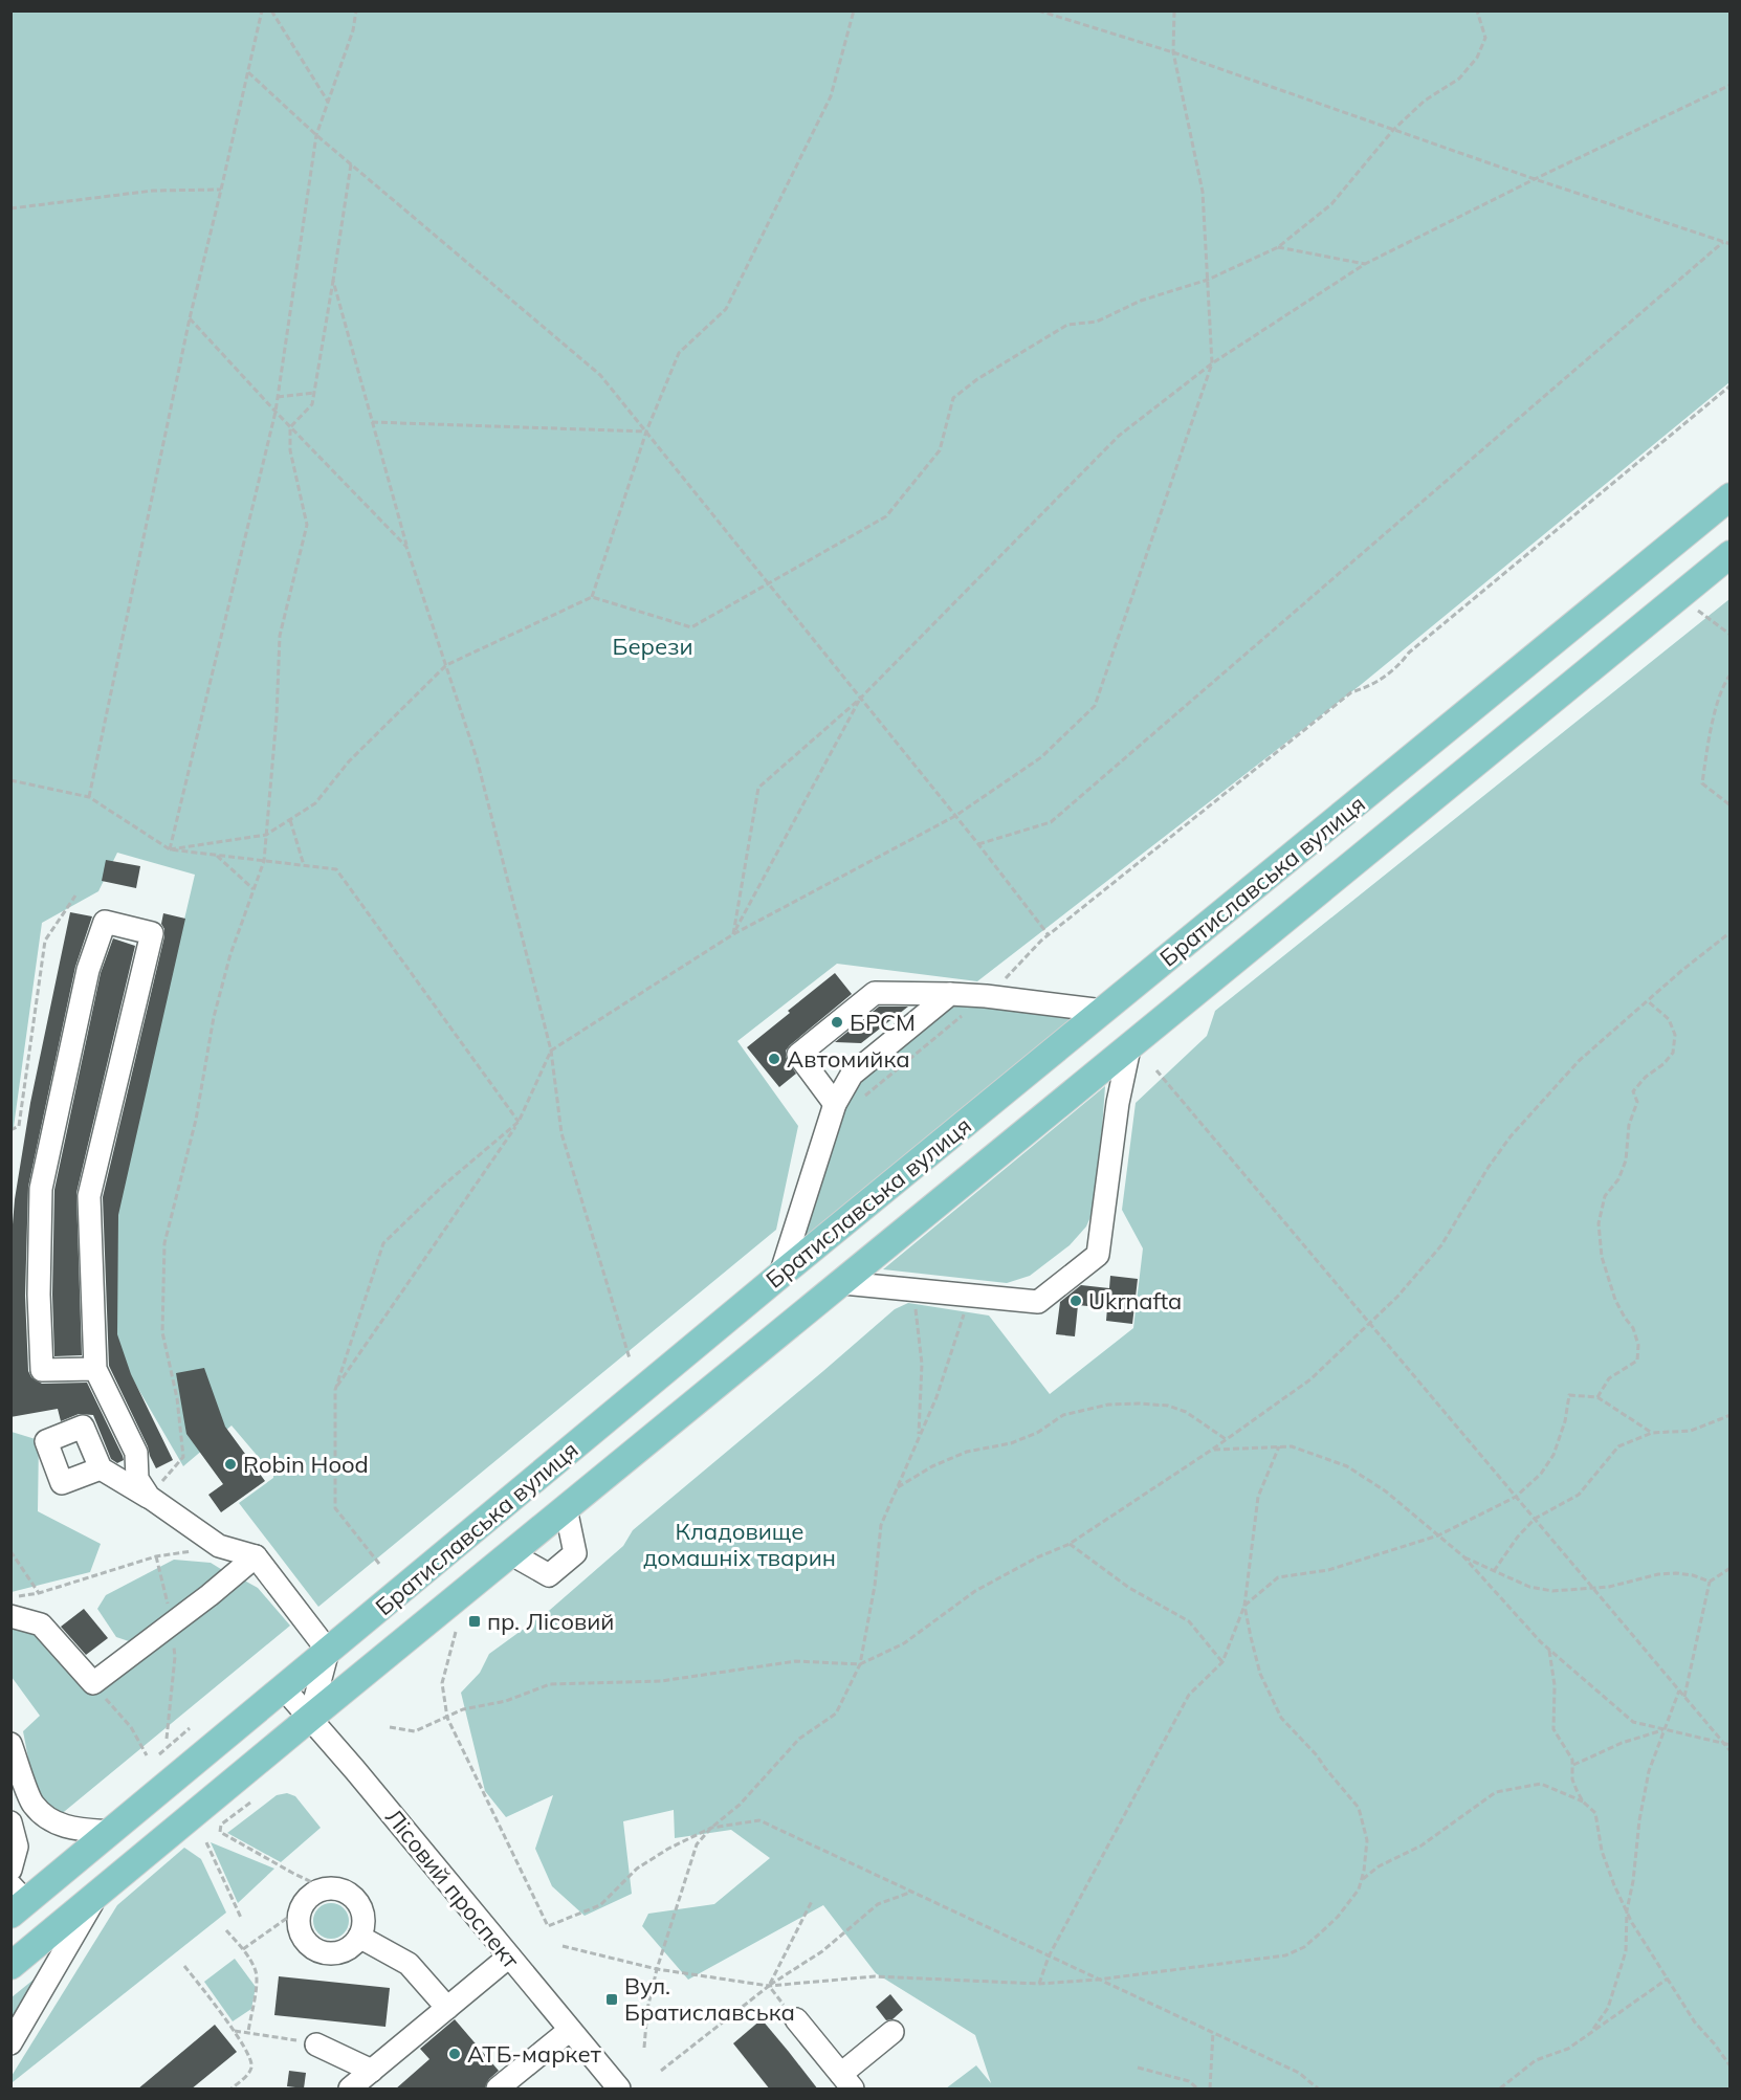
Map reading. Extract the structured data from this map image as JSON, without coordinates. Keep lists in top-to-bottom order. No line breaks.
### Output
{"streets":{"main road":["Братиславська вулиця"],"street":["Лісовий проспект"]},"crossings":[["Братиславська вулиця","Лісовий проспект"]],"parks":["Берези","Кладовище домашніх тварин"],"places":{"other":["БРСМ","Автомийка","Ukrnafta","Robin Hood","АТБ-маркет"],"transit":["пр. Лісовий","Вул. Братиславська"]}}
